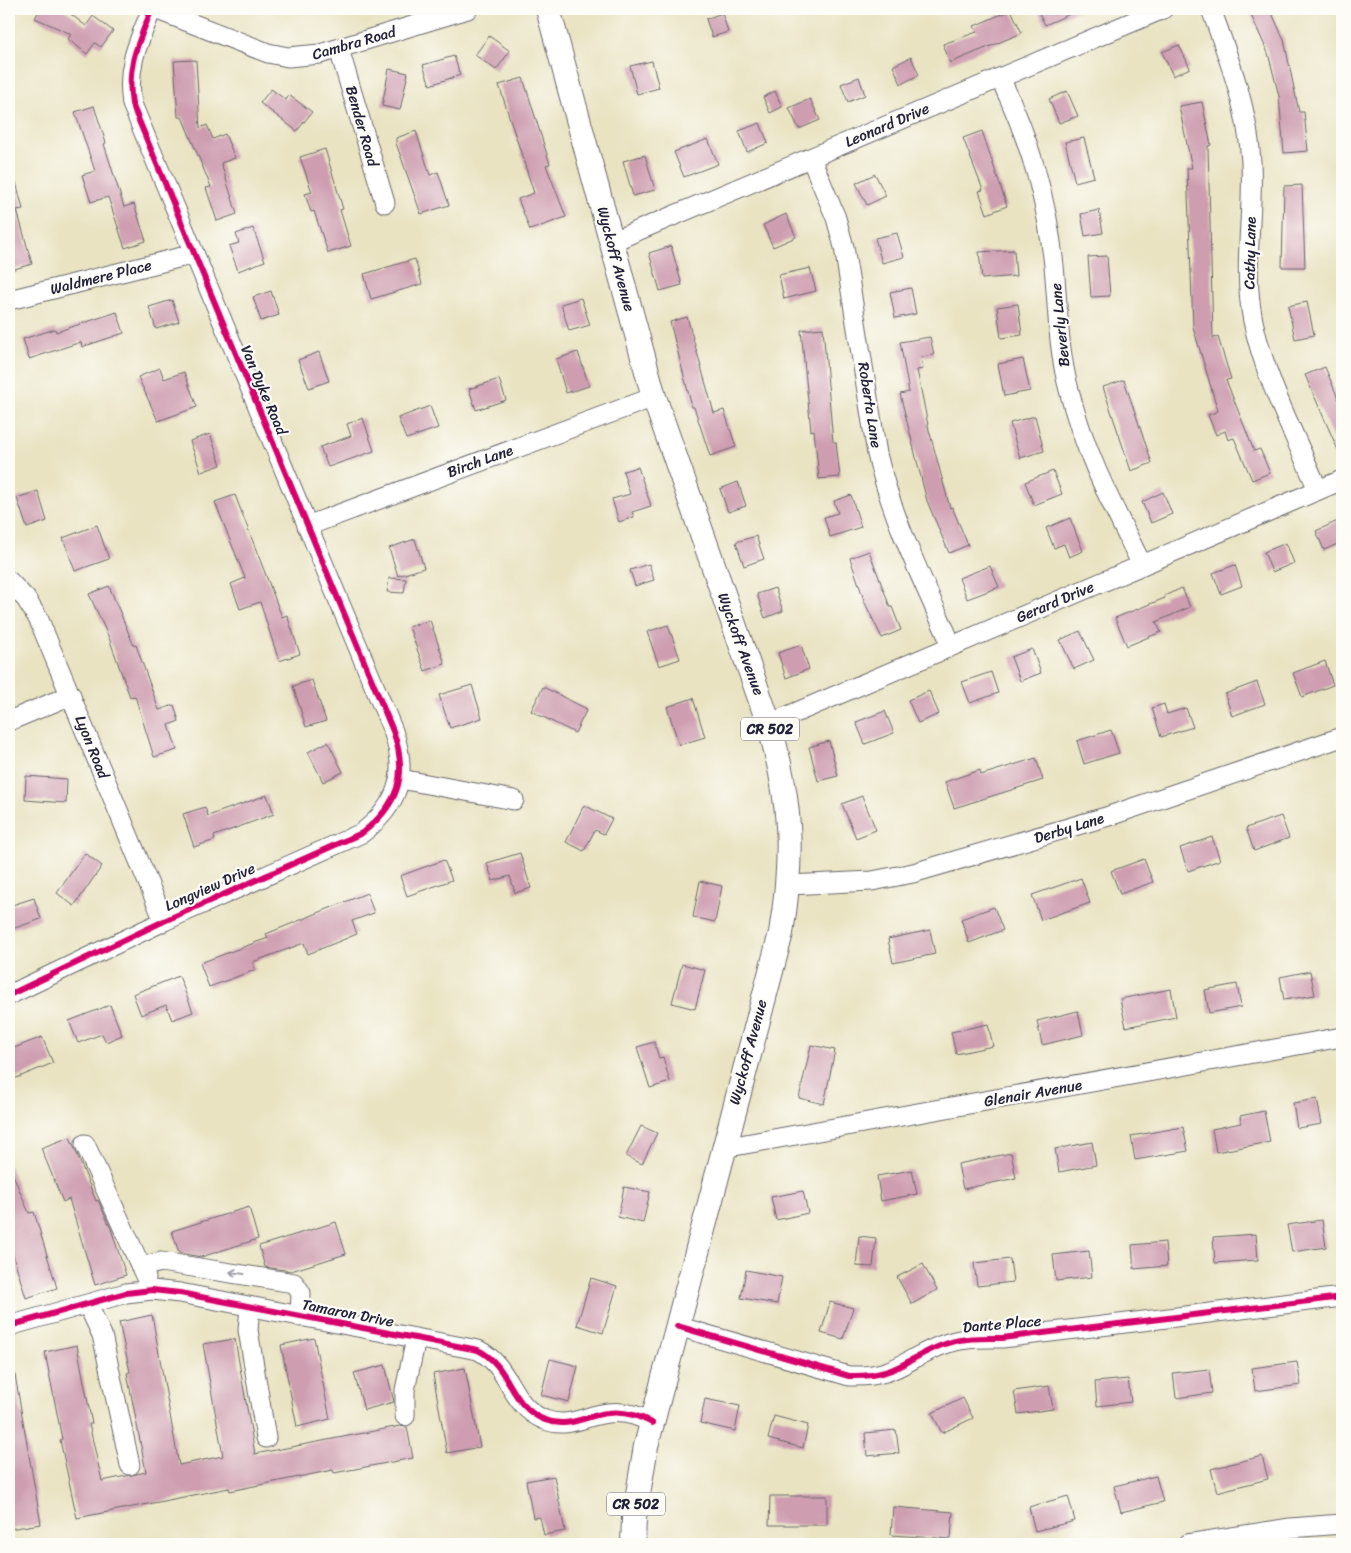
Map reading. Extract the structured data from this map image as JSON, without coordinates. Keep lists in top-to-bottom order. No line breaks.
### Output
{"streets":{"main road":["Wyckoff Avenue","CR 502"],"street":["Cambra Road","Leonard Drive","Bender Road","Cathy Lane","Waldmere Place","Beverly Lane","Van Dyke Road","Roberta Lane","Birch Lane","Gerard Drive","Lyon Road","Derby Lane","Longview Drive","Glenair Avenue","Tamaron Drive","Dante Place"]},"crossings":[["Cambra Road","Bender Road"],["Cambra Road","Van Dyke Road"],["Leonard Drive","Wyckoff Avenue"],["Leonard Drive","Beverly Lane"],["Leonard Drive","Roberta Lane"],["Cathy Lane","Gerard Drive"],["Wyckoff Avenue","Birch Lane"],["Wyckoff Avenue","Gerard Drive"],["Wyckoff Avenue","Derby Lane"],["Wyckoff Avenue","Glenair Avenue"],["Wyckoff Avenue","Tamaron Drive"],["Wyckoff Avenue","Dante Place"],["Waldmere Place","Van Dyke Road"],["Beverly Lane","Gerard Drive"],["Van Dyke Road","Birch Lane"],["Van Dyke Road","Longview Drive"],["Roberta Lane","Gerard Drive"],["Lyon Road","Longview Drive"]]}
